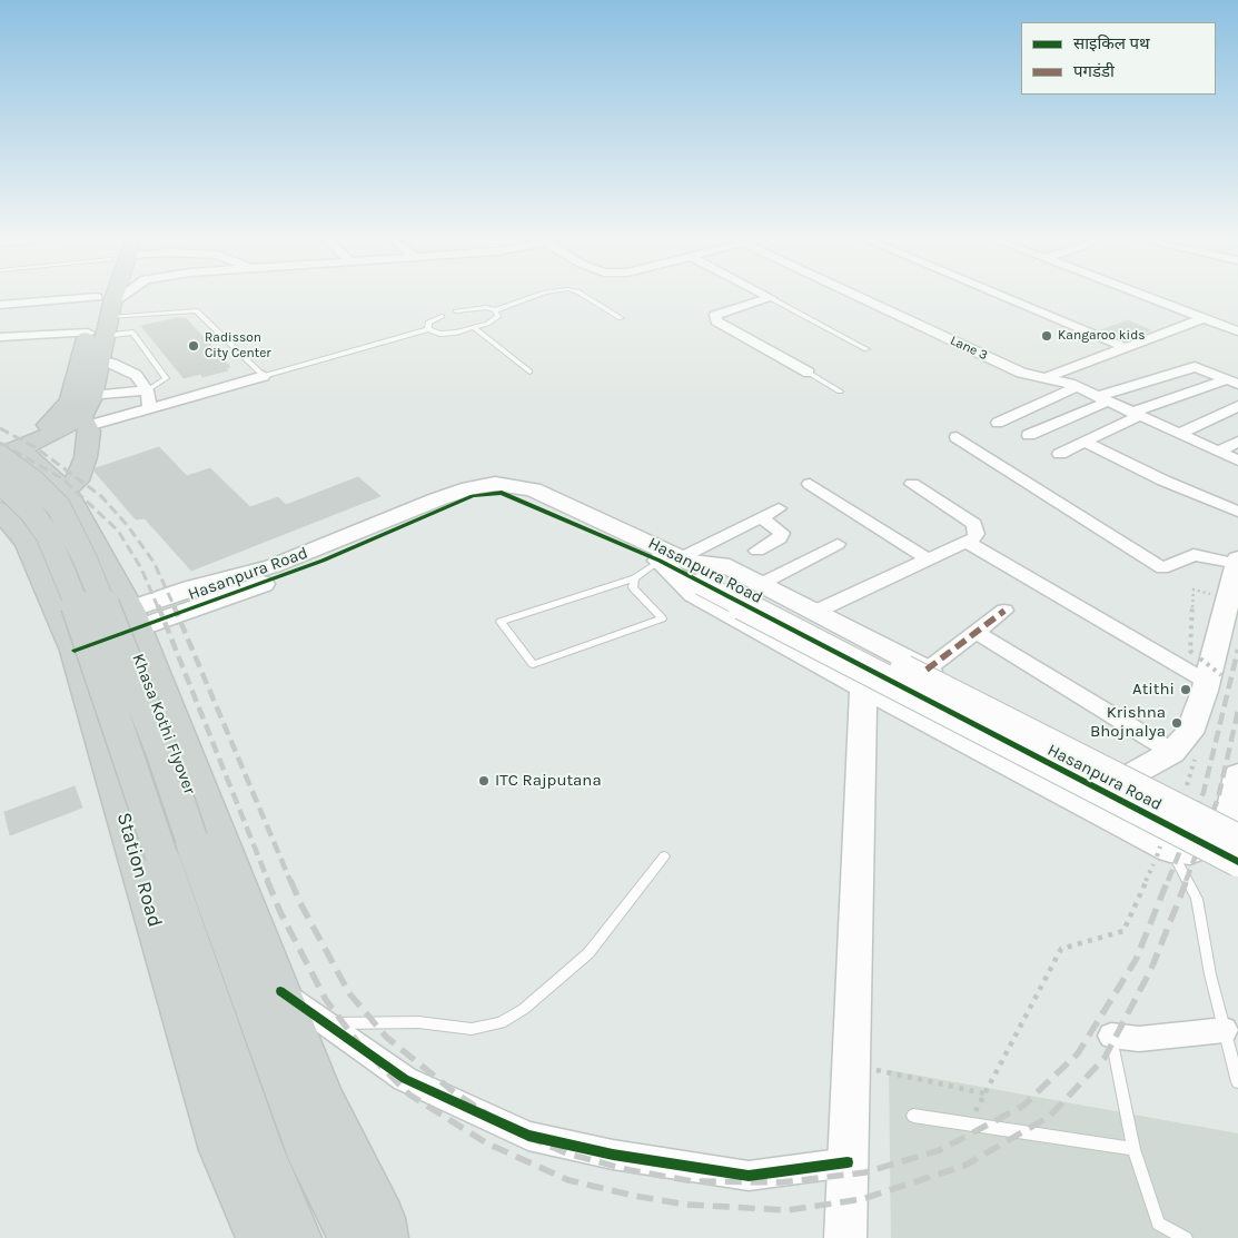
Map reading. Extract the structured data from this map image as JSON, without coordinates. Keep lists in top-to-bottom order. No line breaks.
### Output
{"streets":{"main road":["Khasa Kothi Flyover","Station Road"],"street":["Lane 3","Hasanpura Road"]},"crossings":[["Hasanpura Road","Station Road"]],"places":["Kangaroo kids","Radisson City Center","Atithi","Krishna Bhojnalya","ITC Rajputana"],"legend":["साइकिल पथ","पगडंडी"]}
